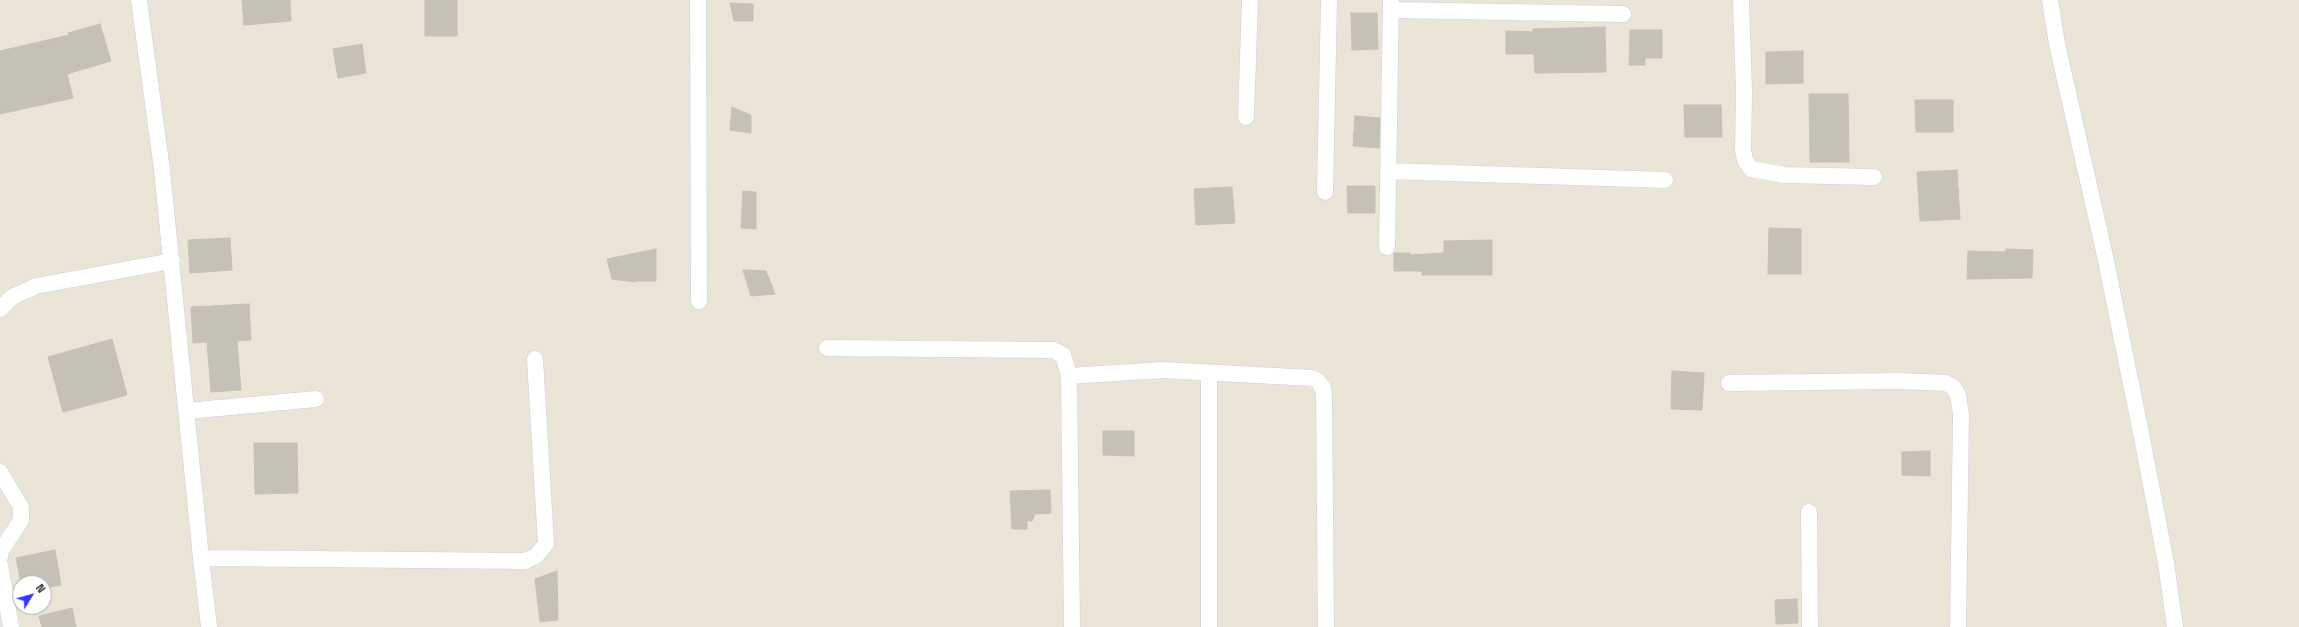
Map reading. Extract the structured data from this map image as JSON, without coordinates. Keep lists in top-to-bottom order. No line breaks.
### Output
{"north":"top right"}
